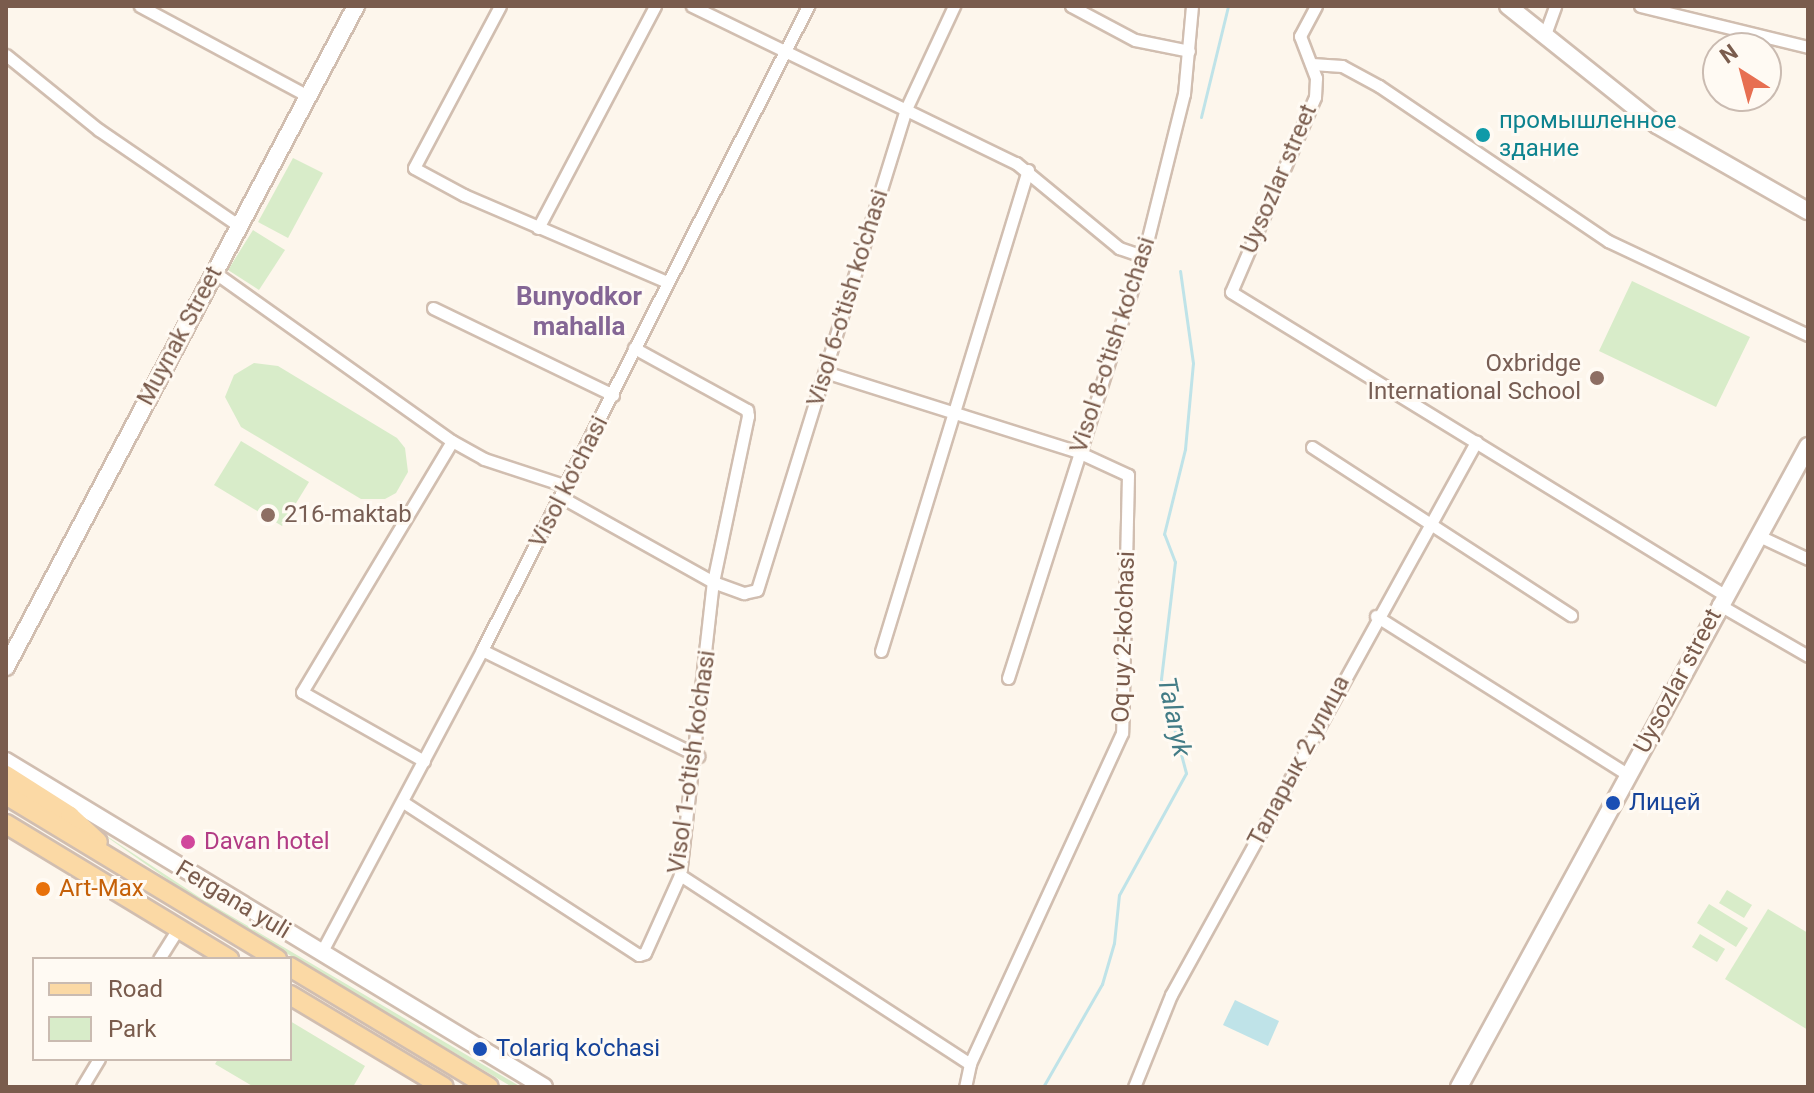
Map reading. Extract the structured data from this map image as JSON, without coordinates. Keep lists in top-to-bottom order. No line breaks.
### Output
{"streets":{"main road":["Fergana yuli"],"street":["Uysozlar street","Visol 6-o'tish ko'chasi","Muynak Street","Visol 8-o'tish ko'chasi","Visol ko'chasi","Oq uy 2-ko'chasi","Таларык 2 улица","Visol 1-o'tish ko'chasi"]},"crossings":[["Uysozlar street","Таларык 2 улица"],["Visol 6-o'tish ko'chasi","Oq uy 2-ko'chasi"],["Visol 6-o'tish ko'chasi","Visol 1-o'tish ko'chasi"],["Visol 8-o'tish ko'chasi","Oq uy 2-ko'chasi"],["Visol ko'chasi","Visol 1-o'tish ko'chasi"],["Visol ko'chasi","Fergana yuli"]],"districts":["Bunyodkor mahalla"],"water":["Talaryk"],"places":["промышленное здание","Oxbridge International School","216-maktab","Лицей","Davan hotel","Art-Max","Tolariq ko'chasi"],"legend":["Road","Park"],"north":"top left"}
